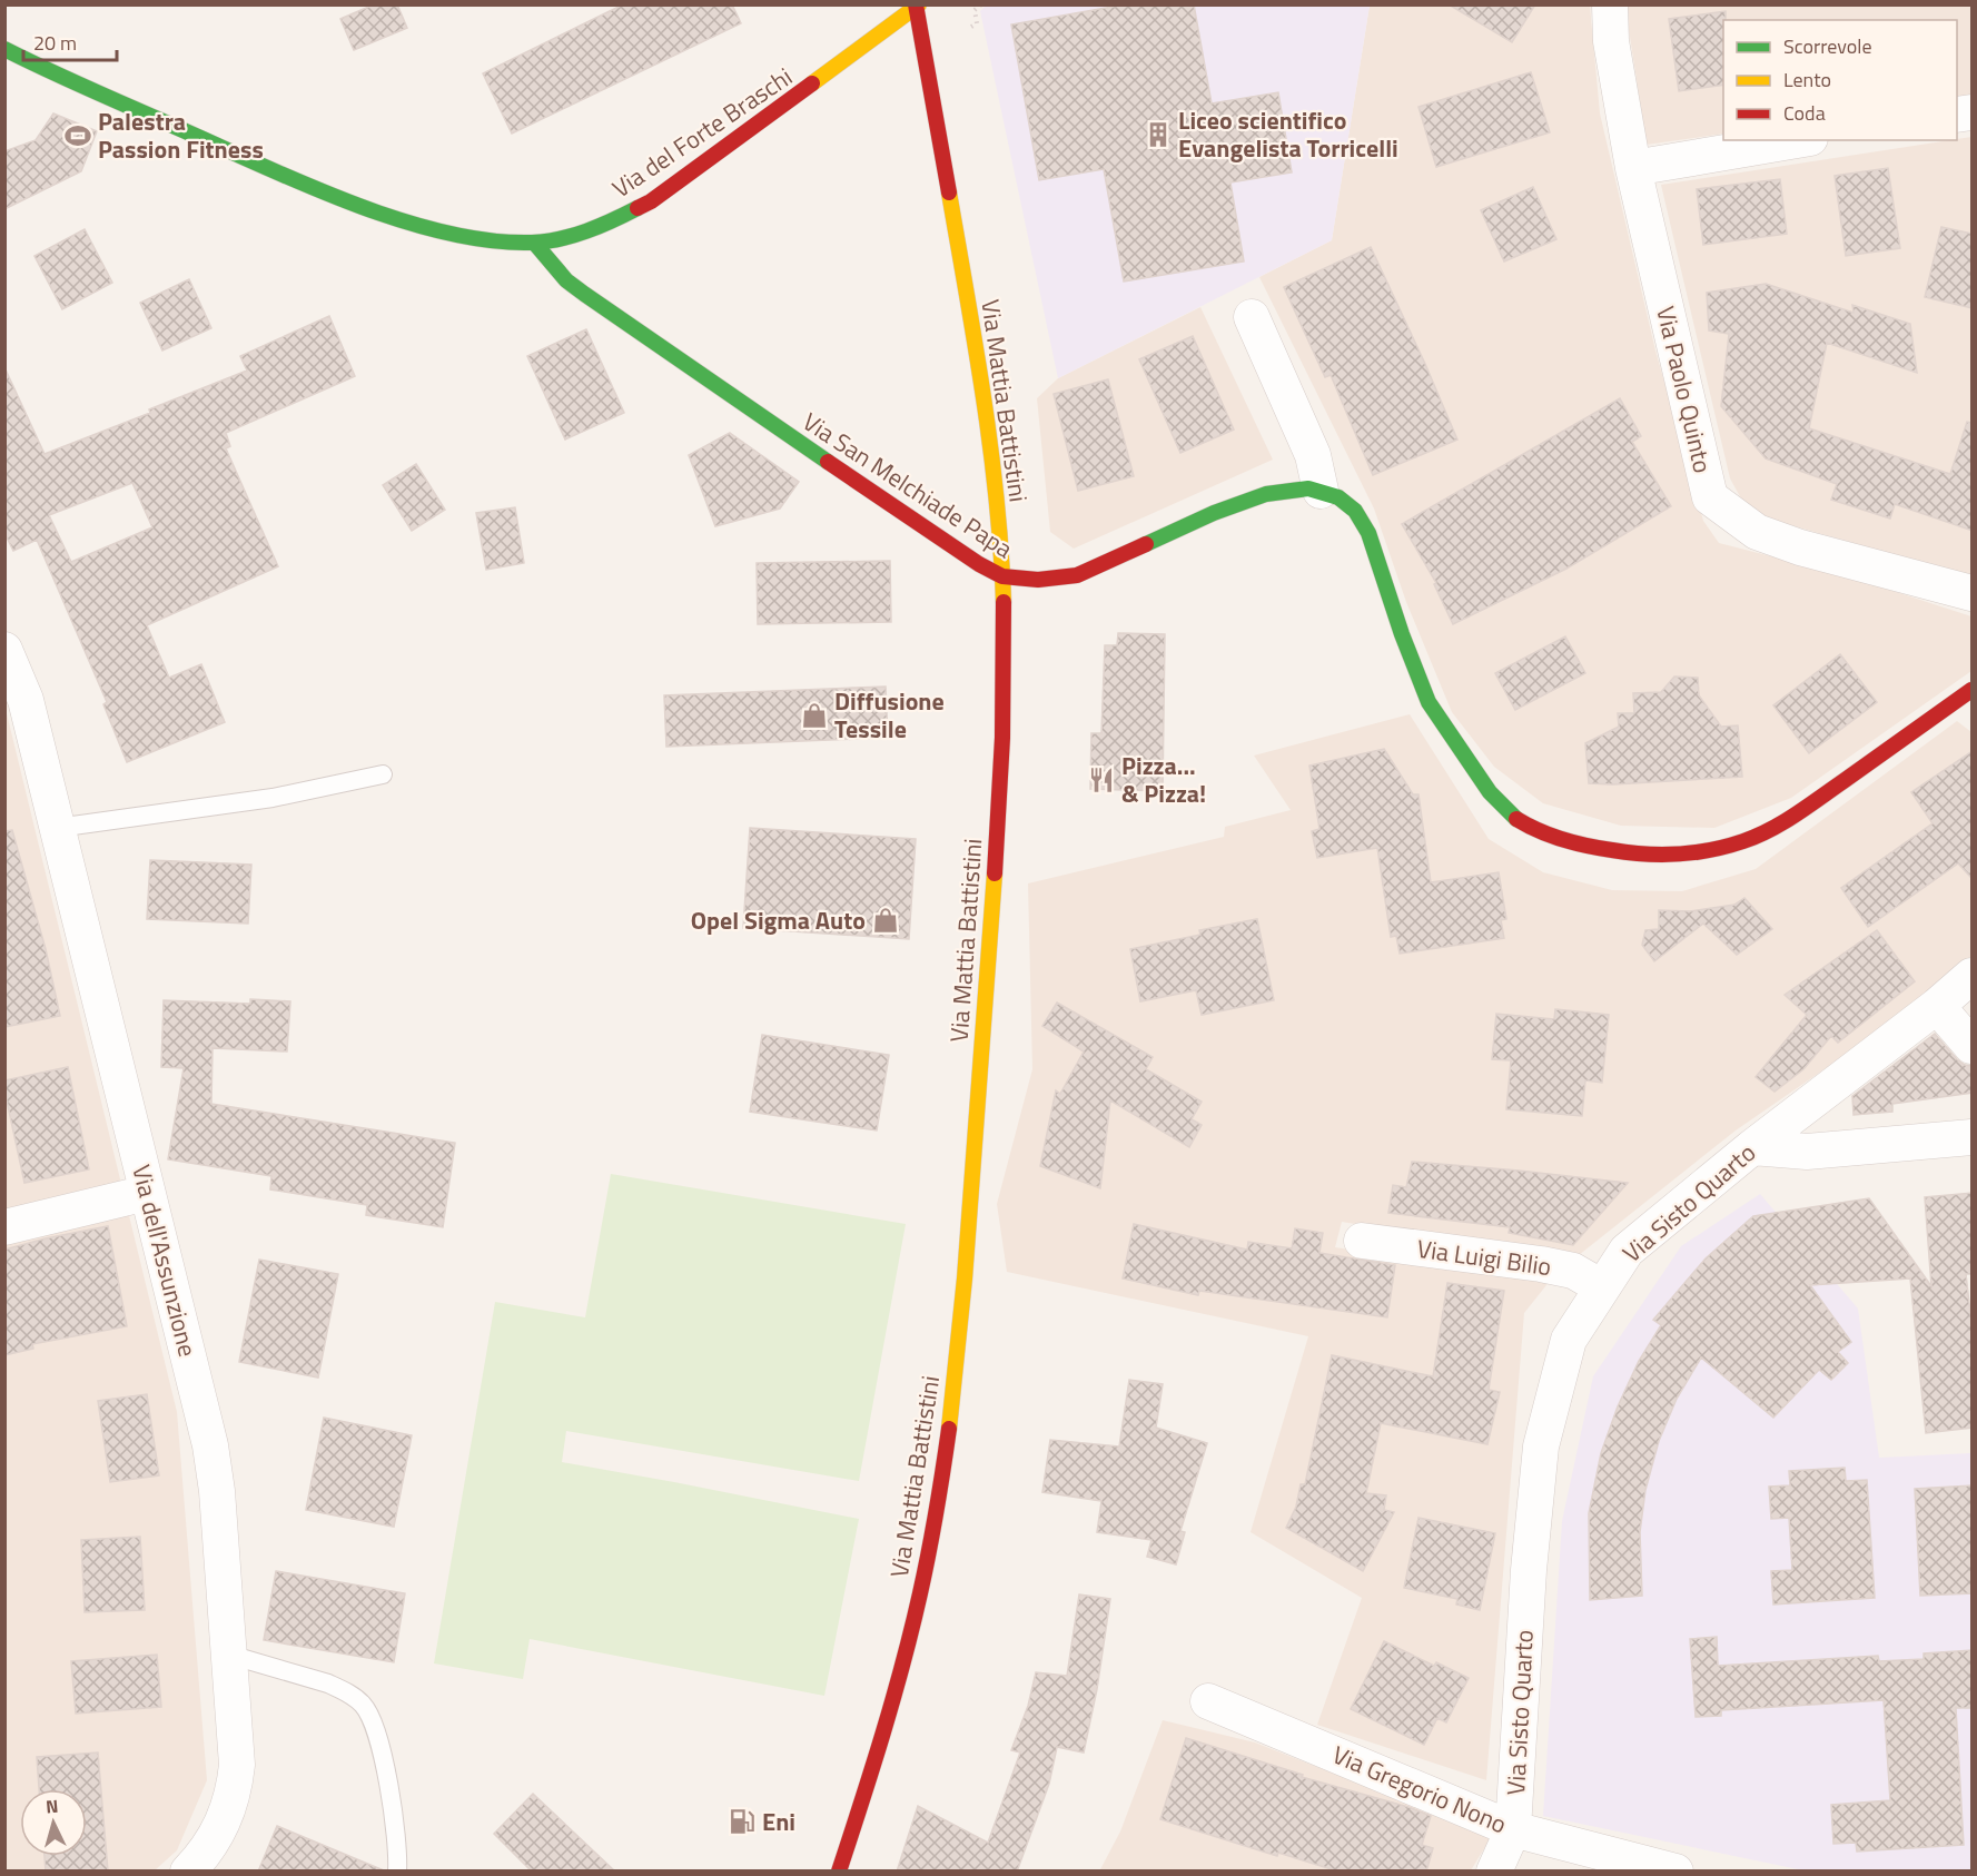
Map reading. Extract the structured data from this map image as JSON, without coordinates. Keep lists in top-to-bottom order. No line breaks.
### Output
{"streets":{"street":["Via del Forte Braschi","Via Paolo Quinto","Via Mattia Battistini","Via San Melchiade Papa","Via Sisto Quarto","Via Luigi Bilio","Via dell'Assunzione","Via Gregorio Nono"]},"crossings":[["Via del Forte Braschi","Via Mattia Battistini"],["Via del Forte Braschi","Via San Melchiade Papa"],["Via Mattia Battistini","Via San Melchiade Papa"],["Via Sisto Quarto","Via Luigi Bilio"],["Via Sisto Quarto","Via Gregorio Nono"]],"places":{"building":["Liceo scientifico Evangelista Torricelli"],"sports":["Palestra Passion Fitness"],"shop":["Diffusione Tessile","Opel Sigma Auto"],"restaurant":["Pizza... & Pizza!"],"fuel station":["Eni"]},"legend":["Scorrevole","Lento","Coda"],"scale_bar":"20 m","north":"top"}
